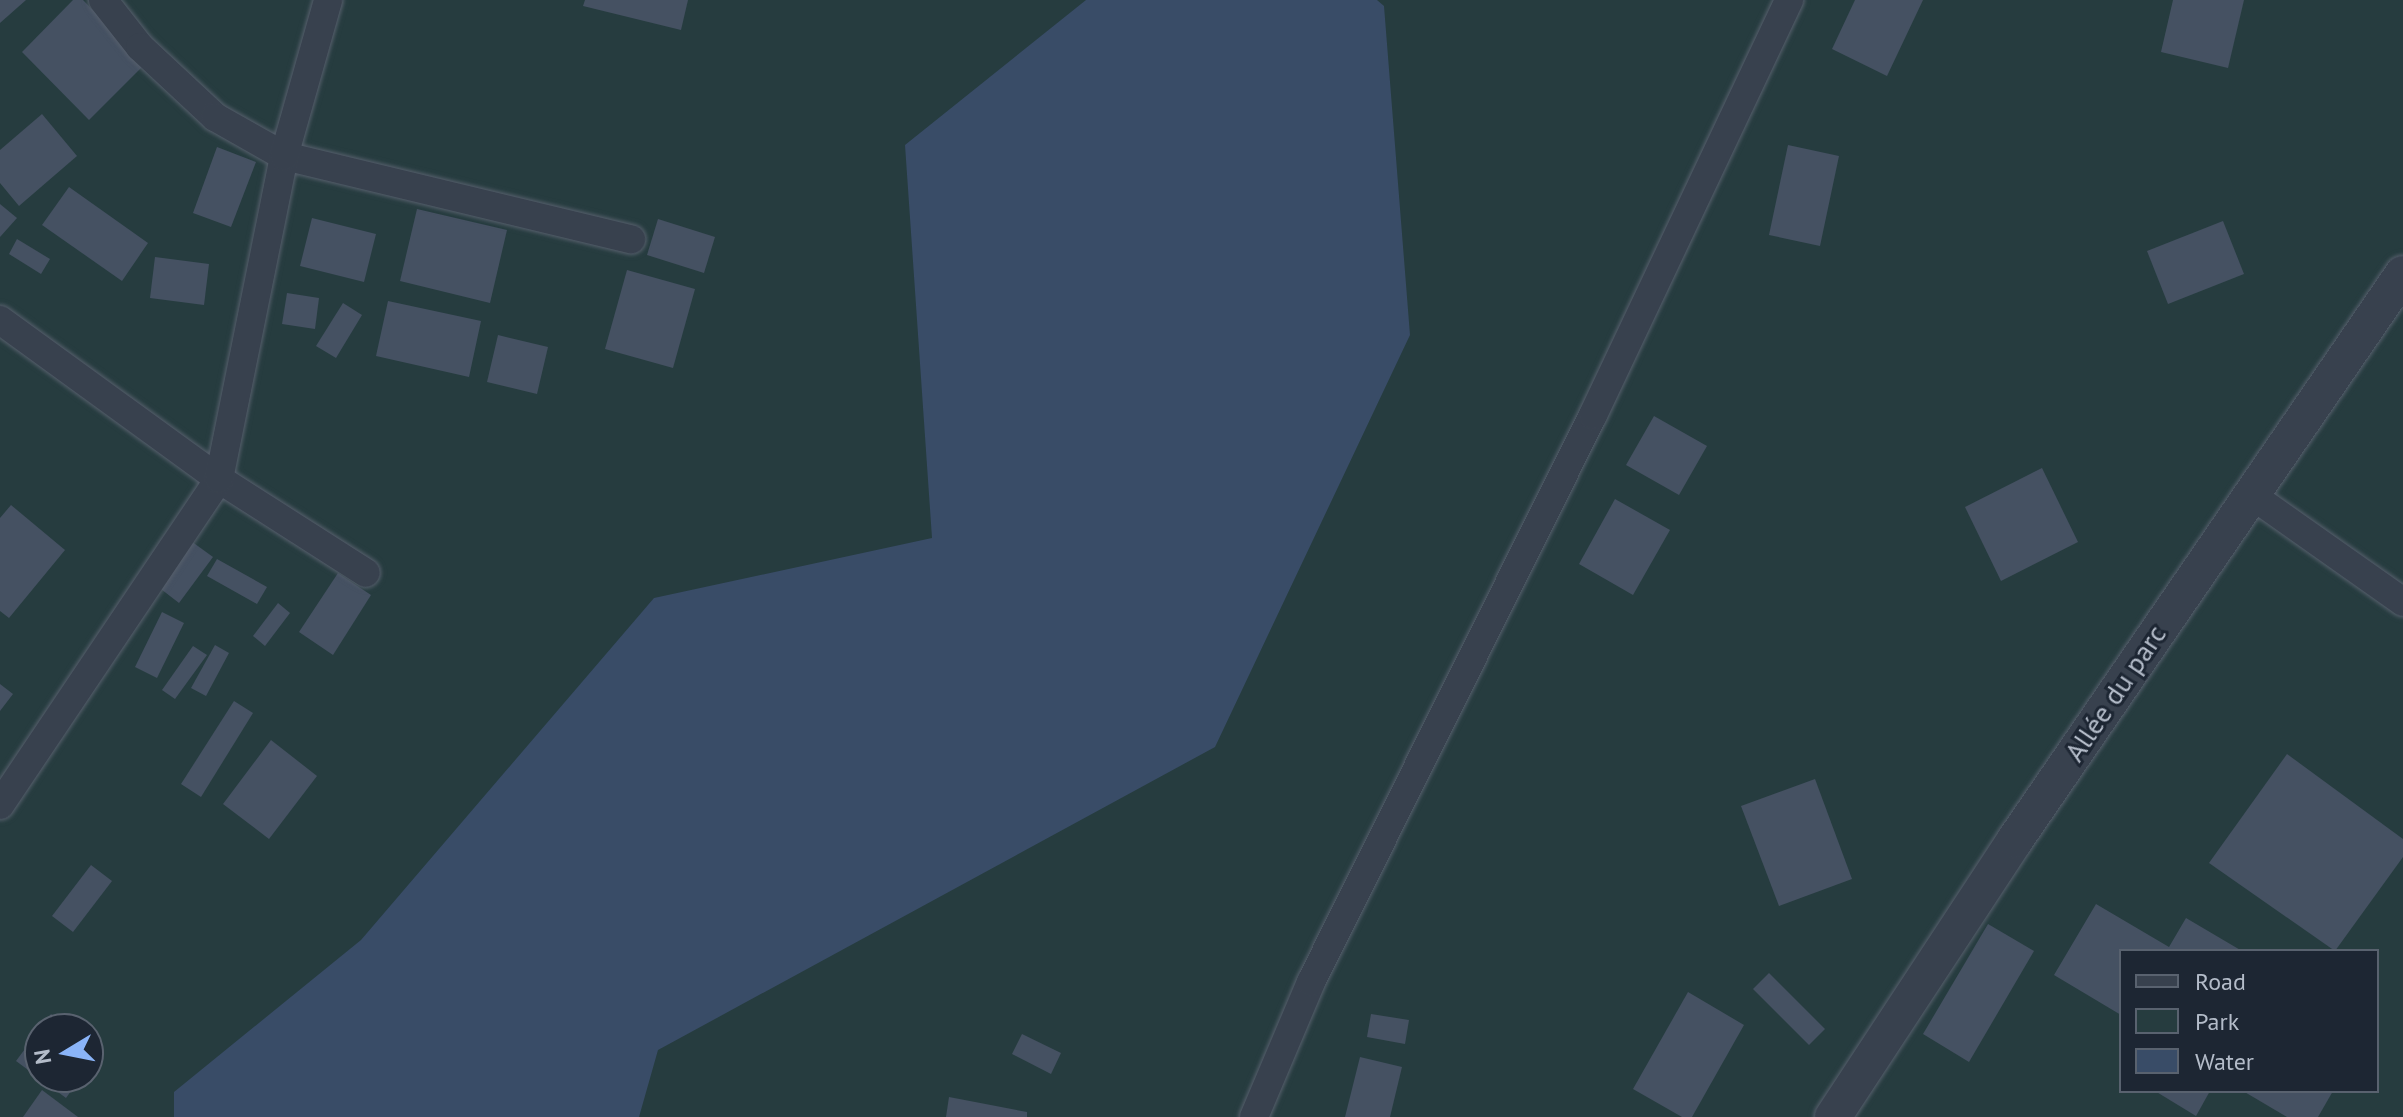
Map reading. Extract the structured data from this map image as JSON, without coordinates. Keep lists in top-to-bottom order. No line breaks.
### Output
{"streets":{"street":["Allée du parc"]},"legend":["Road","Park","Water"],"north":"left"}
